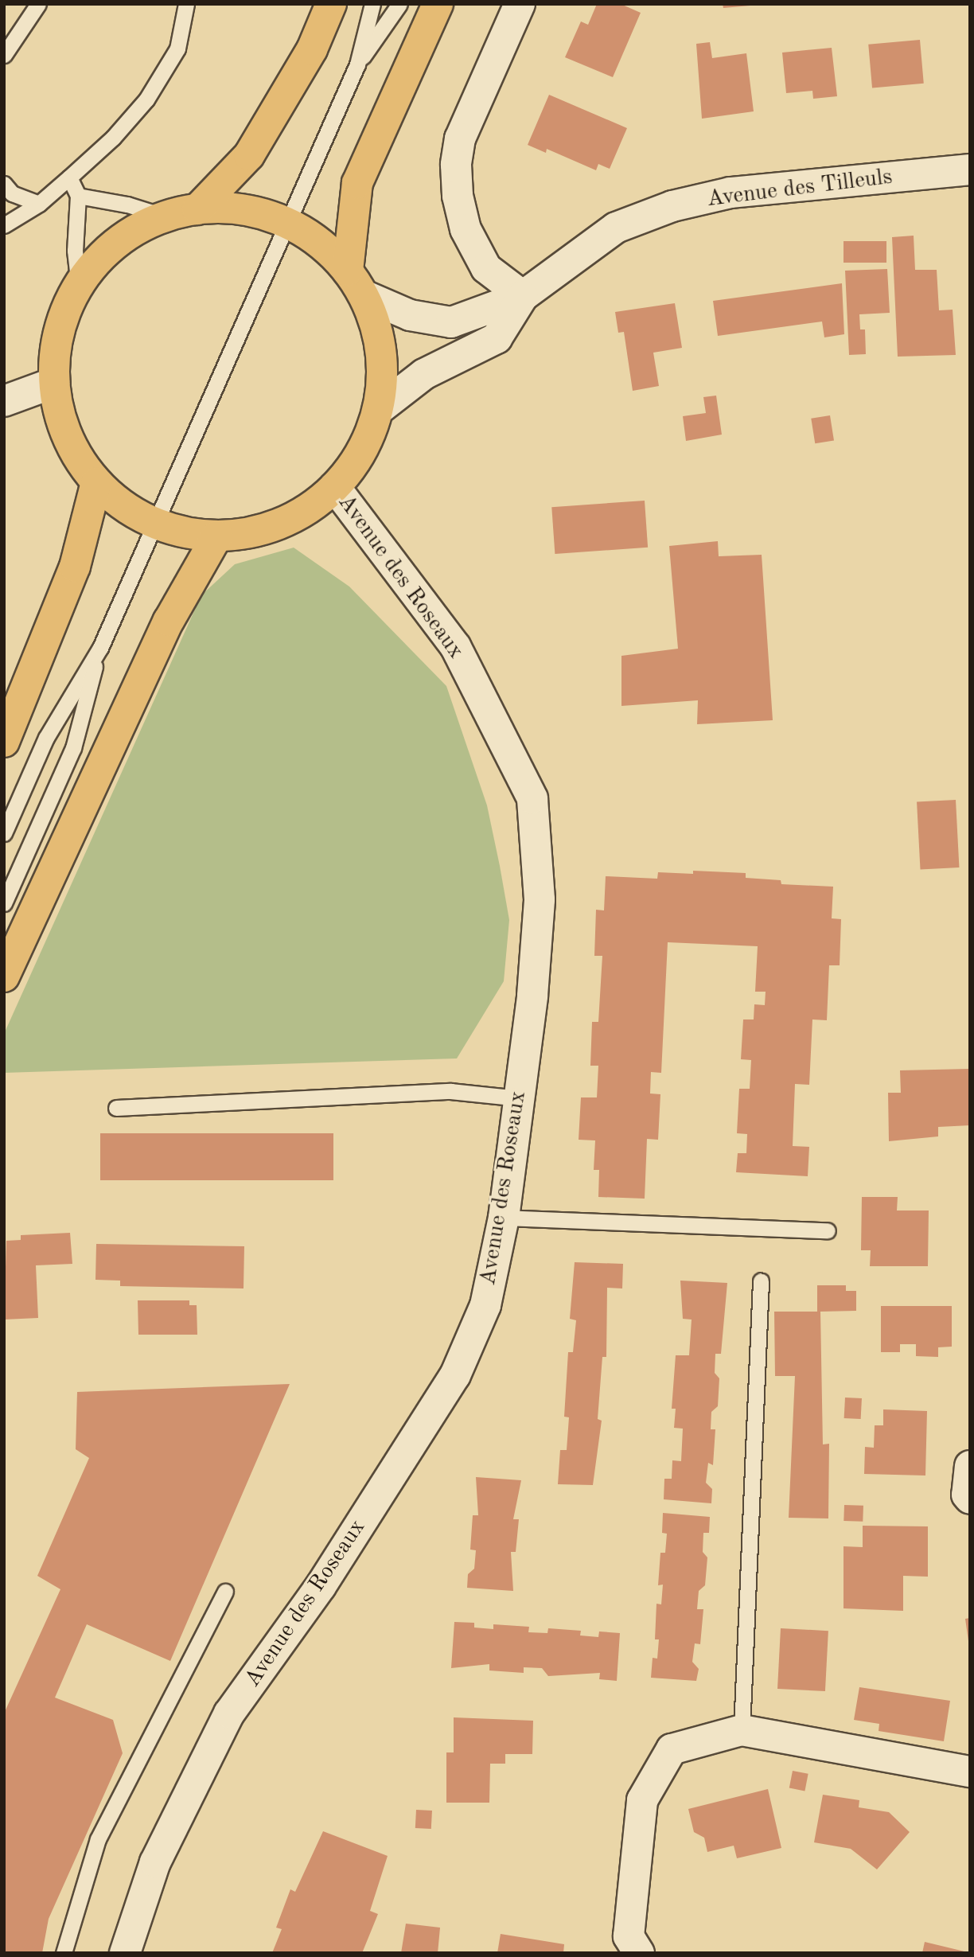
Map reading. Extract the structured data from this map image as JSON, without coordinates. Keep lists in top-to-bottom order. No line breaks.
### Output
{"streets":{"street":["Avenue des Tilleuls","Avenue des Roseaux"]}}
